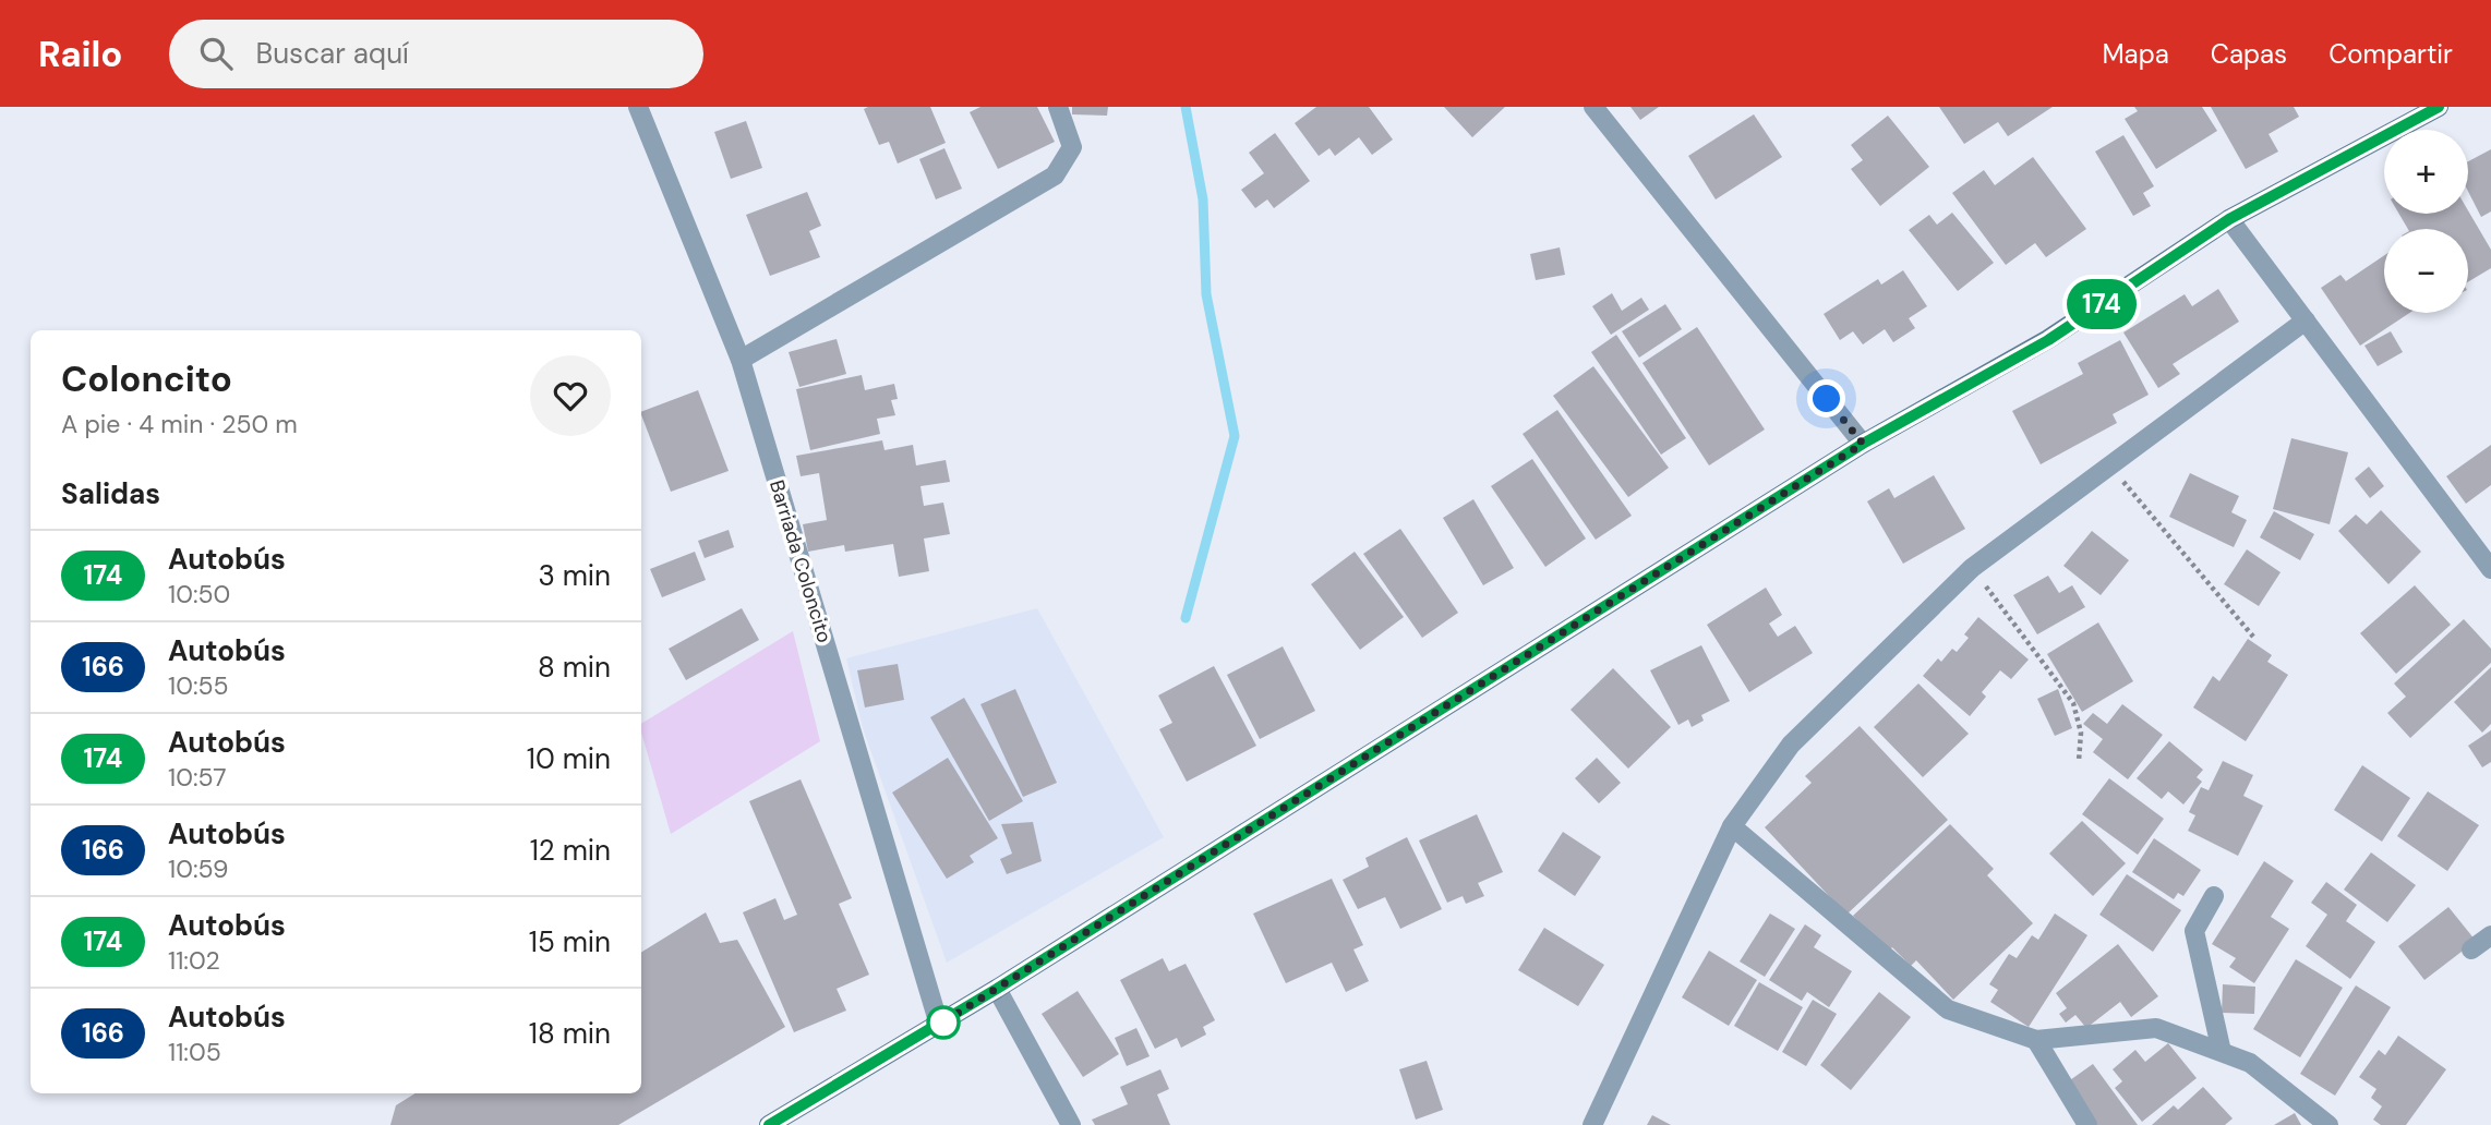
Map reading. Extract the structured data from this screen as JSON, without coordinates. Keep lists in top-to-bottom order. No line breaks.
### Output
{"streets":{"street":["Barriada Coloncito"]},"lines":["bus line 174"],"page":{"header":"Railo","search":"Buscar aquí","nav":["Mapa","Capas","Compartir"],"on_map":"174","map_buttons":["+","−"],"heading":[["Coloncito","A pie · 4 min · 250 m"],"Salidas"],"list":[{"mark":"174","name":"Autobús","note":"10:50","value":"3 min"},{"mark":"166","name":"Autobús","note":"10:55","value":"8 min"},{"mark":"174","name":"Autobús","note":"10:57","value":"10 min"},{"mark":"166","name":"Autobús","note":"10:59","value":"12 min"},{"mark":"174","name":"Autobús","note":"11:02","value":"15 min"},{"mark":"166","name":"Autobús","note":"11:05","value":"18 min"}]}}
